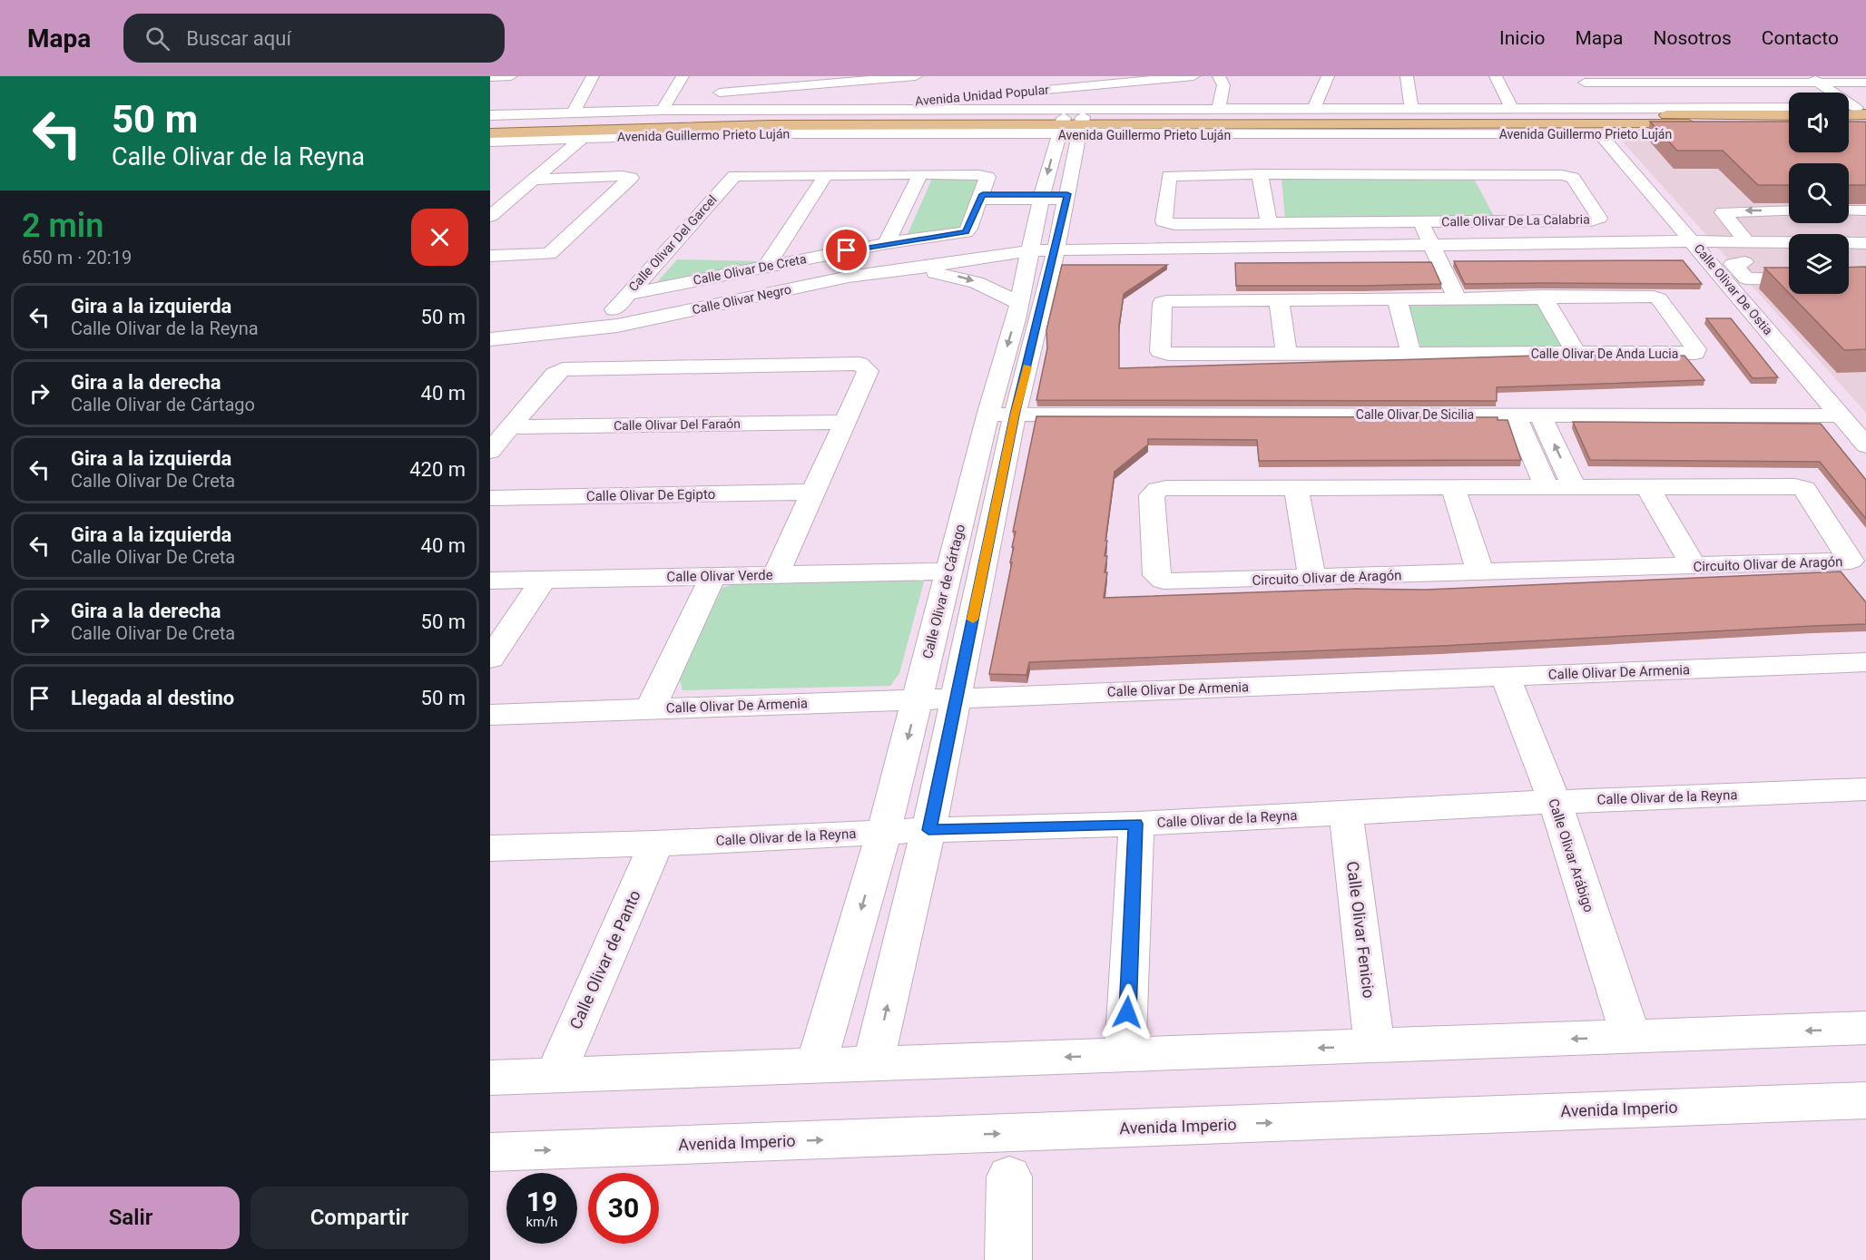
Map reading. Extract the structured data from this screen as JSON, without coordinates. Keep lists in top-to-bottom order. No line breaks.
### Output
{"streets":{"main road":["Avenida Guillermo Prieto Luján"],"street":["Avenida Unidad Popular","Calle Olivar De La Calabria","Calle Olivar Del Garcel","Calle Olivar De Creta","Calle Olivar De Ostia","Calle Olivar Negro","Calle Olivar De Anda Lucia","Calle Olivar De Sicilia","Calle Olivar Del Faraón","Calle Olivar De Egipto","Circuito Olivar de Aragón","Calle Olivar Verde","Calle Olivar de Cártago","Calle Olivar De Armenia","Calle Olivar de la Reyna","Calle Olivar Arábigo","Calle Olivar Fenicio","Calle Olivar de Panto","Avenida Imperio"]},"crossings":[["Avenida Unidad Popular","Avenida Guillermo Prieto Luján"],["Avenida Guillermo Prieto Luján","Calle Olivar De Ostia"],["Avenida Guillermo Prieto Luján","Calle Olivar de Cártago"],["Calle Olivar Del Garcel","Calle Olivar De Creta"],["Calle Olivar De Ostia","Calle Olivar Negro"],["Calle Olivar De Ostia","Calle Olivar De Sicilia"],["Calle Olivar Negro","Calle Olivar de Cártago"],["Calle Olivar De Sicilia","Calle Olivar de Cártago"],["Calle Olivar Verde","Calle Olivar de Cártago"],["Calle Olivar de Cártago","Calle Olivar De Armenia"],["Calle Olivar de Cártago","Calle Olivar de la Reyna"],["Calle Olivar De Armenia","Calle Olivar Arábigo"],["Calle Olivar de la Reyna","Calle Olivar Arábigo"],["Calle Olivar de la Reyna","Calle Olivar Fenicio"],["Calle Olivar de la Reyna","Calle Olivar de Panto"]],"page":{"header":"Mapa","search":"Buscar aquí","nav":["Inicio","Mapa","Nosotros","Contacto"],"turn":["50 m","Calle Olivar de la Reyna"],"heading":["2 min","650 m · 20:19"],"list":[{"name":"Gira a la izquierda","note":"Calle Olivar de la Reyna","value":"50 m"},{"name":"Gira a la derecha","note":"Calle Olivar de Cártago","value":"40 m"},{"name":"Gira a la izquierda","note":"Calle Olivar De Creta","value":"420 m"},{"name":"Gira a la izquierda","note":"Calle Olivar De Creta","value":"40 m"},{"name":"Gira a la derecha","note":"Calle Olivar De Creta","value":"50 m"},{"name":"Llegada al destino","value":"50 m"}],"speed":"19 km/h","limit":"30","buttons":["Salir","Compartir"]}}
